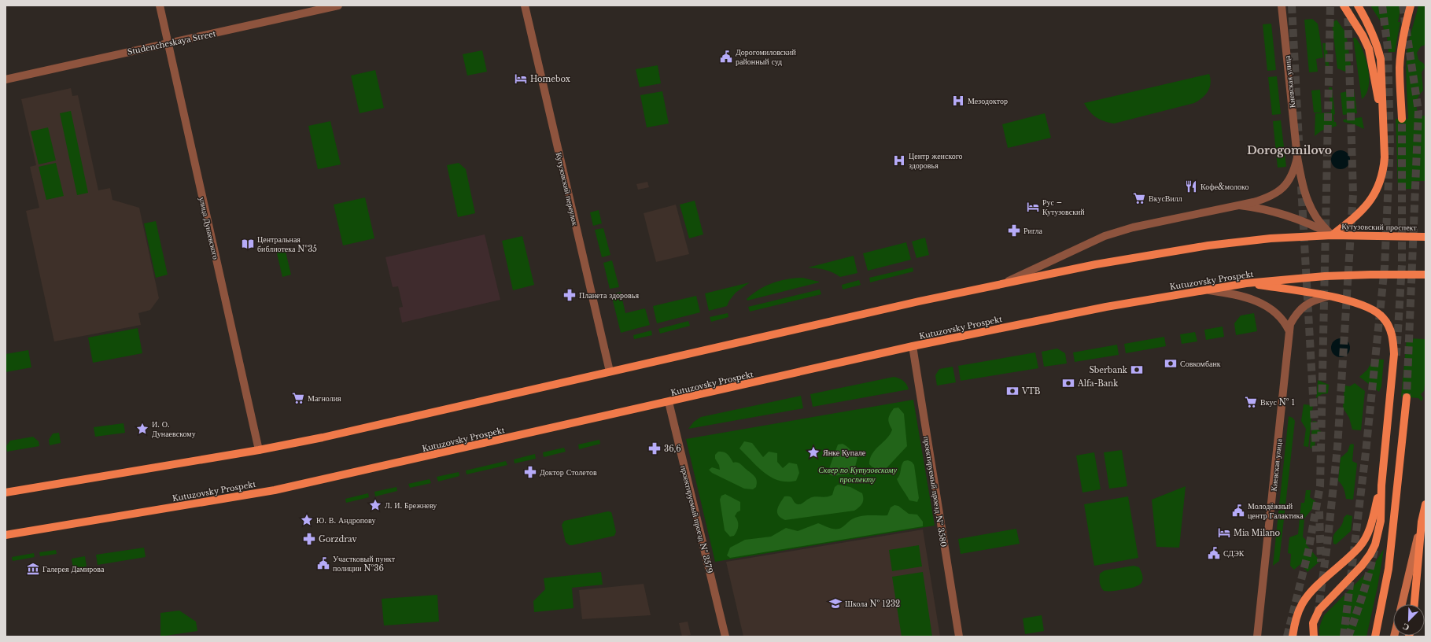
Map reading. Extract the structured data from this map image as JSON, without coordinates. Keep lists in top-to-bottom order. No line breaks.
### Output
{"streets":{"main road":["Кутузовский проспект","Kutuzovsky Prospekt"],"street":["Studencheskaya Street","Киевская улица","Кутузовский переулок","улица Дунаевского","проектируемый проезд № 3580","проектируемый проезд № 3579"]},"crossings":[["Studencheskaya Street","улица Дунаевского"],["Киевская улица","Кутузовский проспект"],["Kutuzovsky Prospekt","проектируемый проезд № 3580"],["Kutuzovsky Prospekt","проектируемый проезд № 3579"]],"districts":["Dorogomilovo"],"parks":["Сквер по Кутузовскому проспекту"],"places":{"public building":["Дорогомиловский районный суд","Молодёжный центр Галактика","СДЭК","Участковый пункт полиции №36"],"hotel":["Homebox","Рус – Кутузовский","Mia Milano"],"hospital":["Мезодоктор","Центр женского здоровья"],"restaurant":["Кофе&молоко"],"supermarket":["ВкусВилл","Магнолия","Вкус № 1"],"pharmacy":["Ригла","Планета здоровья","36,6","Доктор Столетов","Gorzdrav"],"library":["Центральная библиотека №35"],"bank":["Совкомбанк","Sberbank","Alfa-Bank","VTB"],"place":["И. О. Дунаевскому","Янке Купале","Л. И. Брежневу","Ю. В. Андропову"],"museum":["Галерея Дамирова"],"school or university":["Школа № 1232"]},"north":"bottom left"}
